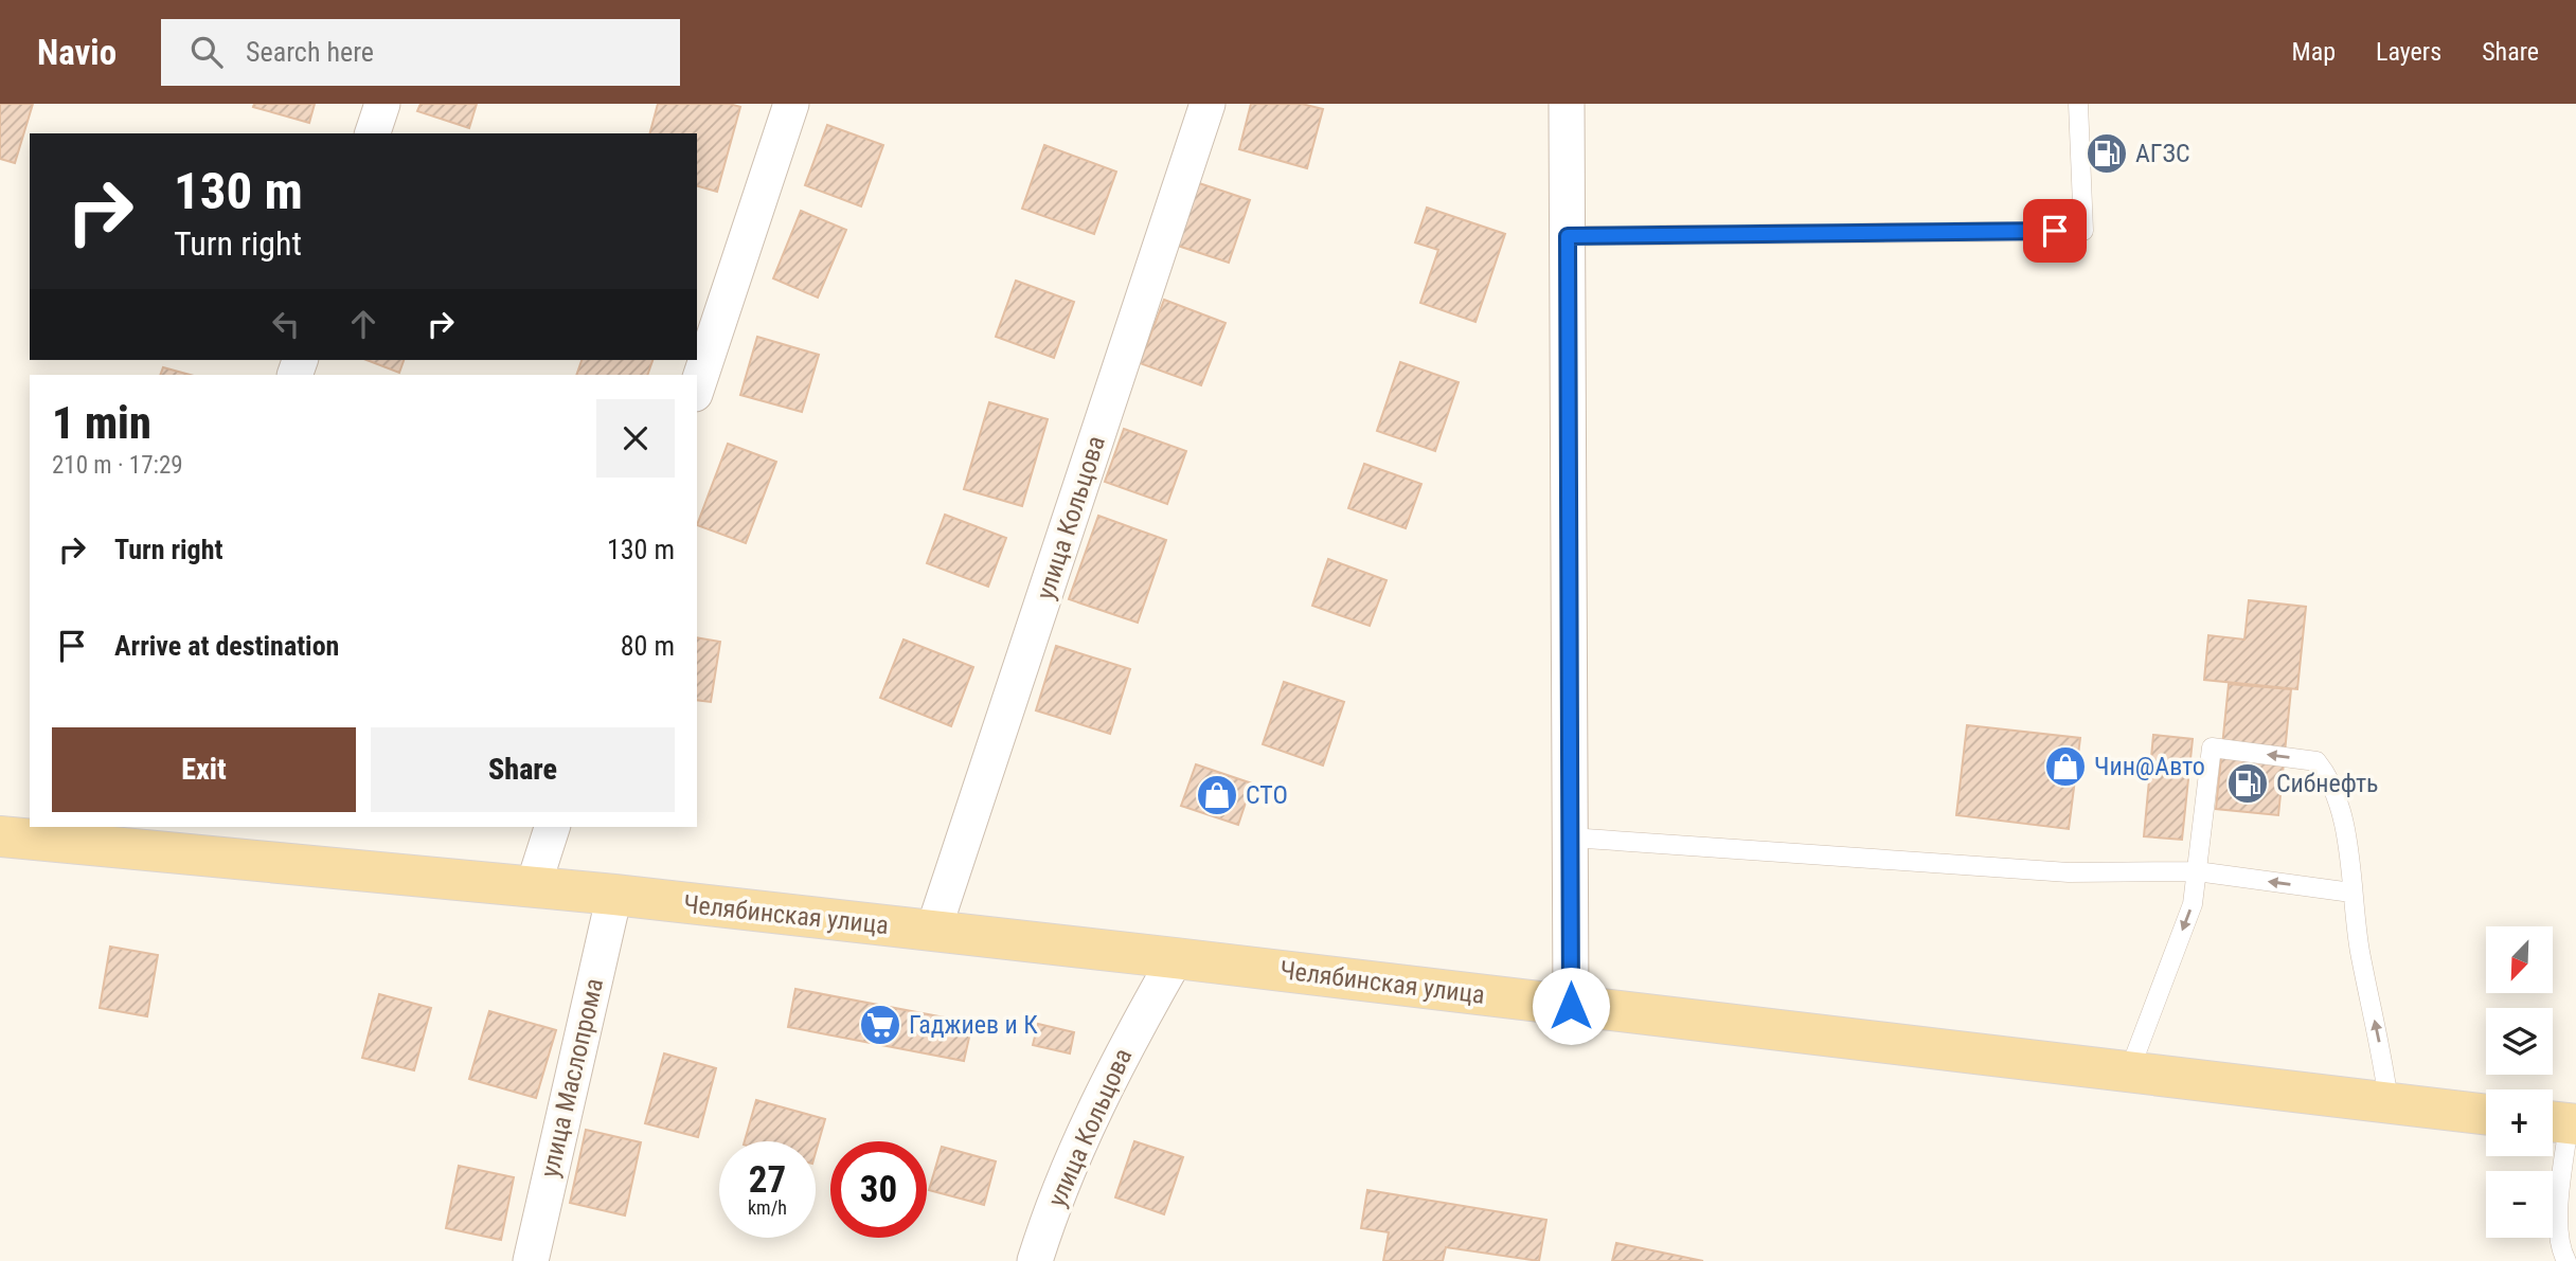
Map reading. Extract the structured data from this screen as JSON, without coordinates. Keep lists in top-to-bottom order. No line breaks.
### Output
{"streets":{"main road":["Челябинская улица"],"street":["улица Кольцова","улица Маслопрома"]},"crossings":[["улица Кольцова","Челябинская улица"],["Челябинская улица","улица Маслопрома"]],"places":{"fuel station":["АГЗС","Сибнефть"],"shop":["Чин@Авто","СТО"],"supermarket":["Гаджиев и К"]},"north":"bottom left","page":{"header":"Navio","search":"Search here","nav":["Map","Layers","Share"],"turn":["130 m","Turn right"],"heading":["1 min","210 m · 17:29"],"list":[{"name":"Turn right","value":"130 m"},{"name":"Arrive at destination","value":"80 m"}],"buttons":["Exit","Share"],"map_buttons":["+","−"],"speed":"27 km/h","limit":"30"}}
